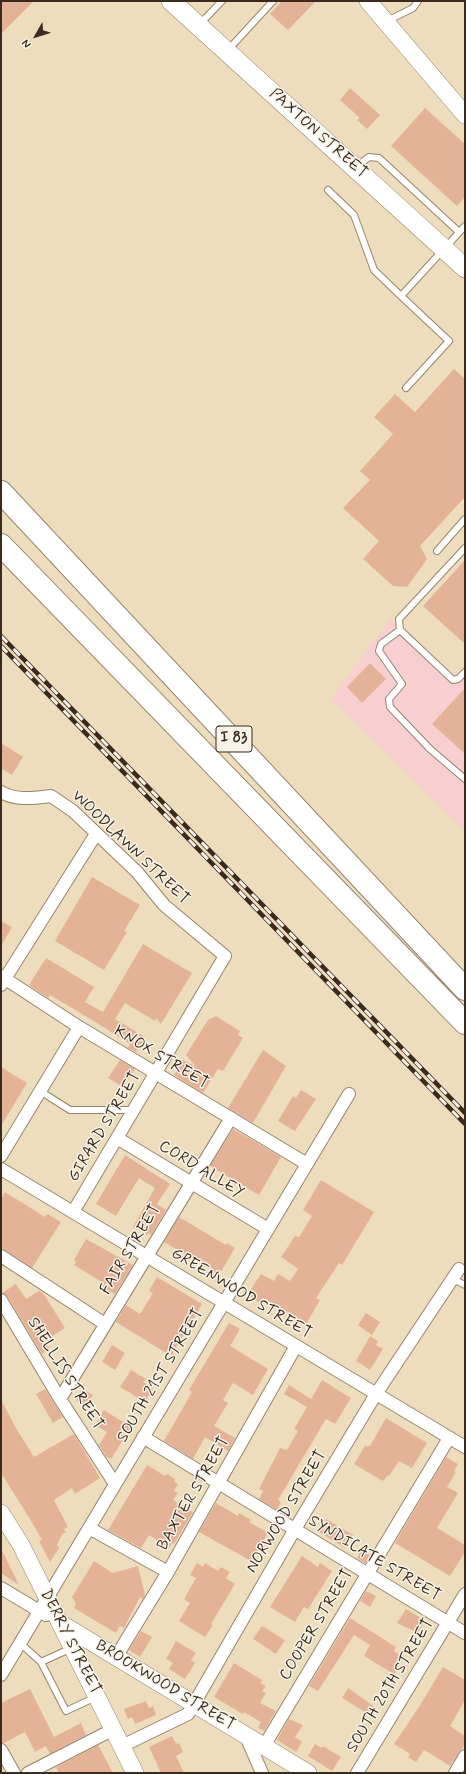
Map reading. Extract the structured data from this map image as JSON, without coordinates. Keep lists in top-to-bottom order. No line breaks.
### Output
{"streets":{"highway":["I 83"],"main road":["PAXTON STREET"],"street":["WOODLAWN STREET","KNOX STREET","GIRARD STREET","CORD ALLEY","FAIR STREET","GREENWOOD STREET","SHELLIS STREET","SOUTH 21ST STREET","BAXTER STREET","NORWOOD STREET","SYNDICATE STREET","COOPER STREET","DERRY STREET","BROOKWOOD STREET","SOUTH 20TH STREET"]},"crossings":[["WOODLAWN STREET","GIRARD STREET"],["KNOX STREET","GIRARD STREET"],["KNOX STREET","FAIR STREET"],["KNOX STREET","SOUTH 21ST STREET"],["GIRARD STREET","CORD ALLEY"],["GIRARD STREET","GREENWOOD STREET"],["CORD ALLEY","FAIR STREET"],["CORD ALLEY","SOUTH 21ST STREET"],["FAIR STREET","GREENWOOD STREET"],["FAIR STREET","SHELLIS STREET"],["GREENWOOD STREET","SOUTH 21ST STREET"],["GREENWOOD STREET","BAXTER STREET"],["GREENWOOD STREET","NORWOOD STREET"],["GREENWOOD STREET","COOPER STREET"],["SHELLIS STREET","SOUTH 21ST STREET"],["SOUTH 21ST STREET","SYNDICATE STREET"],["SOUTH 21ST STREET","DERRY STREET"],["BAXTER STREET","SYNDICATE STREET"],["BAXTER STREET","BROOKWOOD STREET"],["NORWOOD STREET","SYNDICATE STREET"],["NORWOOD STREET","DERRY STREET"],["NORWOOD STREET","BROOKWOOD STREET"],["SYNDICATE STREET","COOPER STREET"],["SYNDICATE STREET","SOUTH 20TH STREET"],["COOPER STREET","BROOKWOOD STREET"],["DERRY STREET","BROOKWOOD STREET"]],"north":"bottom left"}
